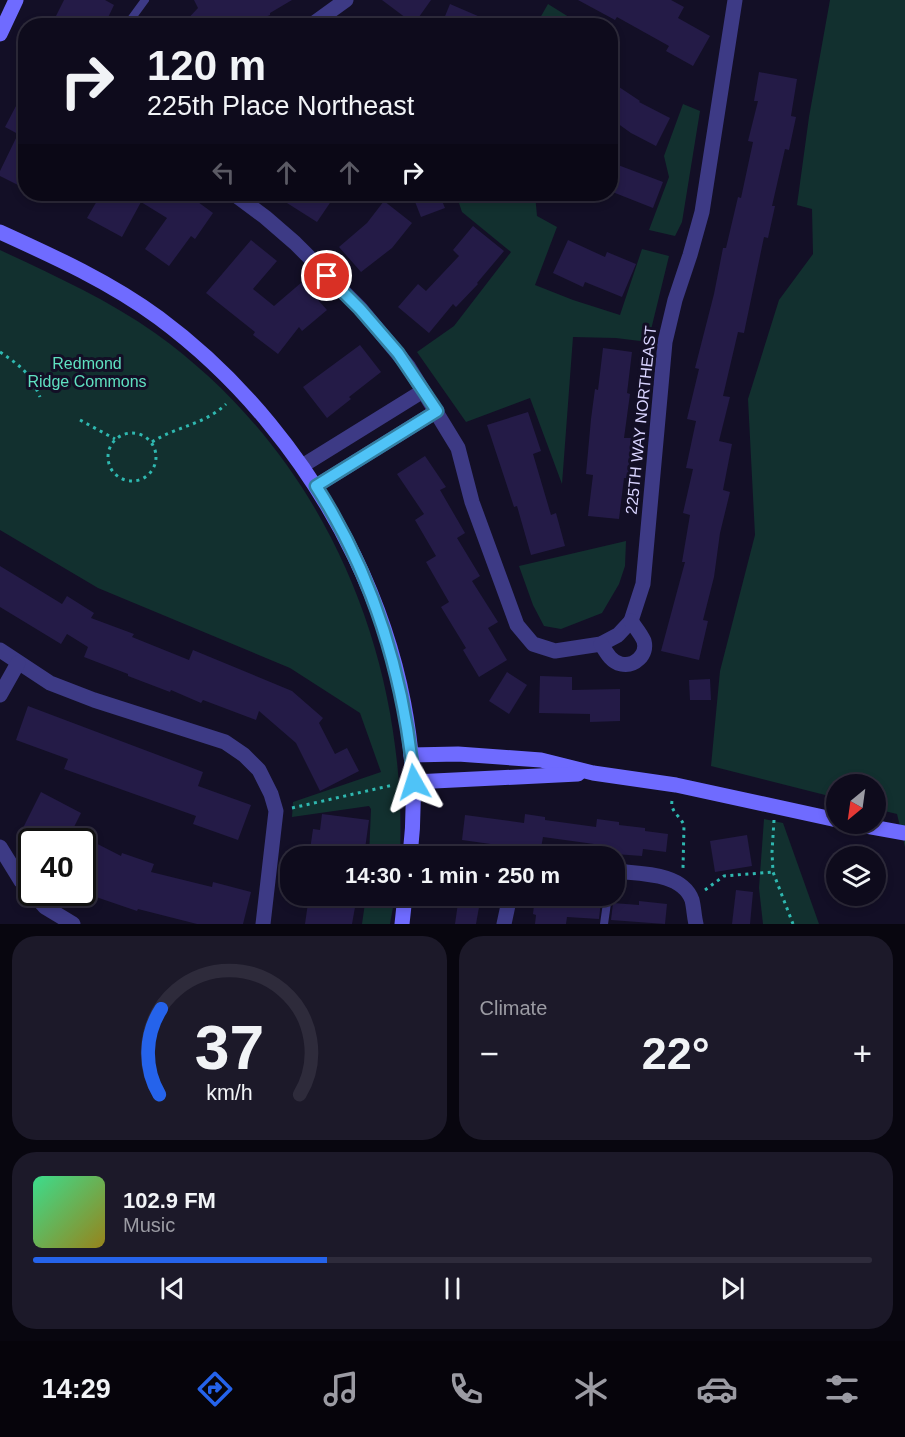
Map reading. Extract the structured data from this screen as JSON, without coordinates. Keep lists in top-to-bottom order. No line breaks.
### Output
{"streets":{"street":["225TH WAY NORTHEAST"]},"parks":["Redmond Ridge Commons"],"north":"bottom left","page":{"turn":["120 m","225th Place Northeast"],"limit":"40","trip":"14:30 · 1 min · 250 m","tile":"Climate","heat":["−","22°","+"],"song":["102.9 FM","Music"],"tabs":"14:29","gauge":["37","km/h"]}}
